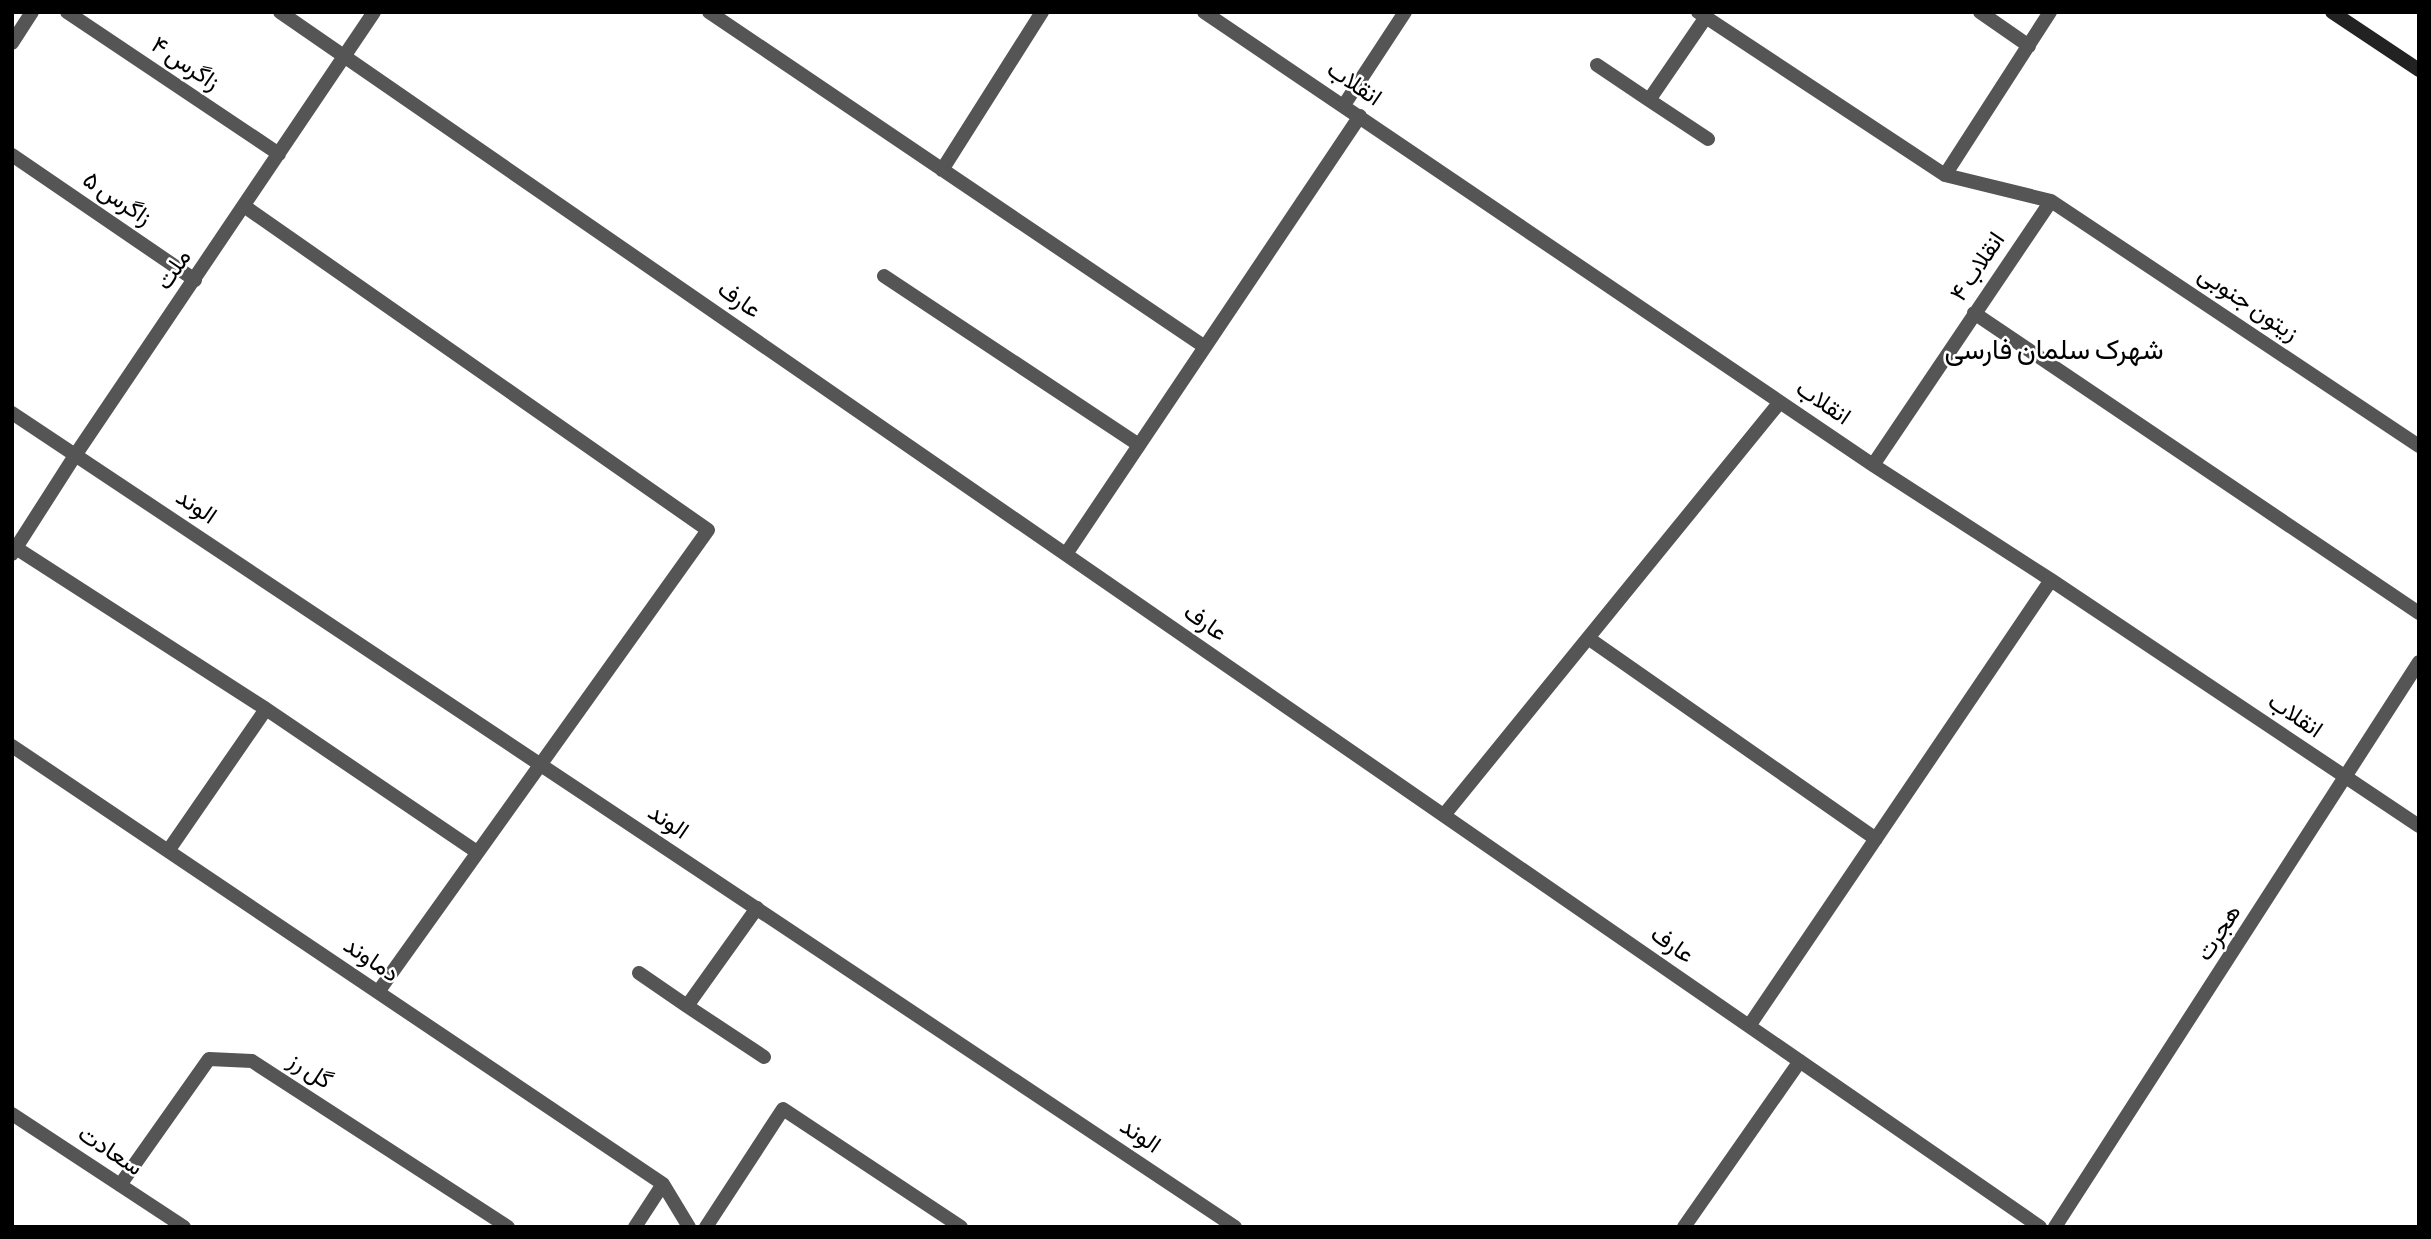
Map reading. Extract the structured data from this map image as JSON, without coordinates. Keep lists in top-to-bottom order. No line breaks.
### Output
{"streets":{"street":["زاگرس ۴","انقلاب","زاگرس ۵","انقلاب ۴","ملت","عارف","زیتون جنوبی","الوند","هجرت","دماوند","گل رز","سعادت"]},"crossings":[["زاگرس ۴","ملت"],["انقلاب","انقلاب ۴"],["انقلاب","هجرت"],["زاگرس ۵","ملت"],["انقلاب ۴","زیتون جنوبی"],["ملت","عارف"],["ملت","الوند"],["گل رز","سعادت"]],"districts":["شهرک سلمان فارسی"]}
